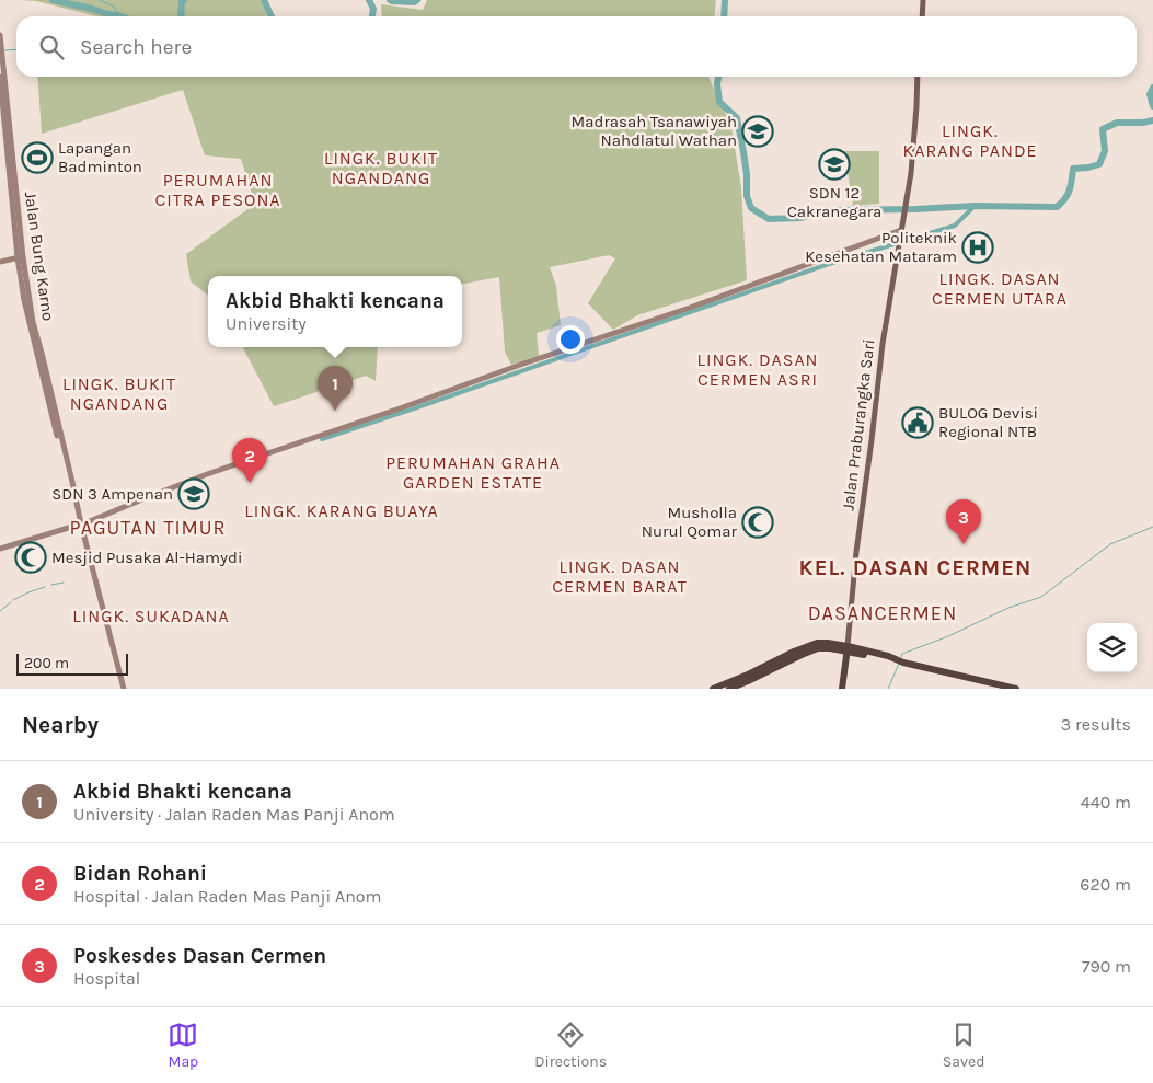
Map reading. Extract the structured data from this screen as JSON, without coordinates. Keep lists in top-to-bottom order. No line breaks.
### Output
{"streets":{"main road":["Jalan Bung Karno","Jalan Praburangka Sari"]},"districts":["LINGK. KARANG PANDE","LINGK. BUKIT NGANDANG","PERUMAHAN CITRA PESONA","LINGK. DASAN CERMEN UTARA","LINGK. DASAN CERMEN ASRI","LINGK. BUKIT NGANDANG","PERUMAHAN GRAHA GARDEN ESTATE","LINGK. KARANG BUAYA","PAGUTAN TIMUR","LINGK. DASAN CERMEN BARAT","KEL. DASAN CERMEN","DASANCERMEN","LINGK. SUKADANA"],"places":{"school or university":["Madrasah Tsanawiyah Nahdlatul Wathan","SDN 12 Cakranegara","SDN 3 Ampenan"],"sports":["Lapangan Badminton"],"hospital":["Politeknik Kesehatan Mataram"],"public building":["BULOG Devisi Regional NTB"],"mosque":["Musholla Nurul Qomar","Mesjid Pusaka Al-Hamydi"]},"scale_bar":"200 m","page":{"search":"Search here","popup":["Akbid Bhakti kencana","University"],"pins":["1","2","3"],"scale":"200 m","heading":["Nearby","3 results"],"list":[{"mark":"1","name":"Akbid Bhakti kencana","note":"University · Jalan Raden Mas Panji Anom","value":"440 m"},{"mark":"2","name":"Bidan Rohani","note":"Hospital · Jalan Raden Mas Panji Anom","value":"620 m"},{"mark":"3","name":"Poskesdes Dasan Cermen","note":"Hospital","value":"790 m"}],"nav":["Map","Directions","Saved"]}}
